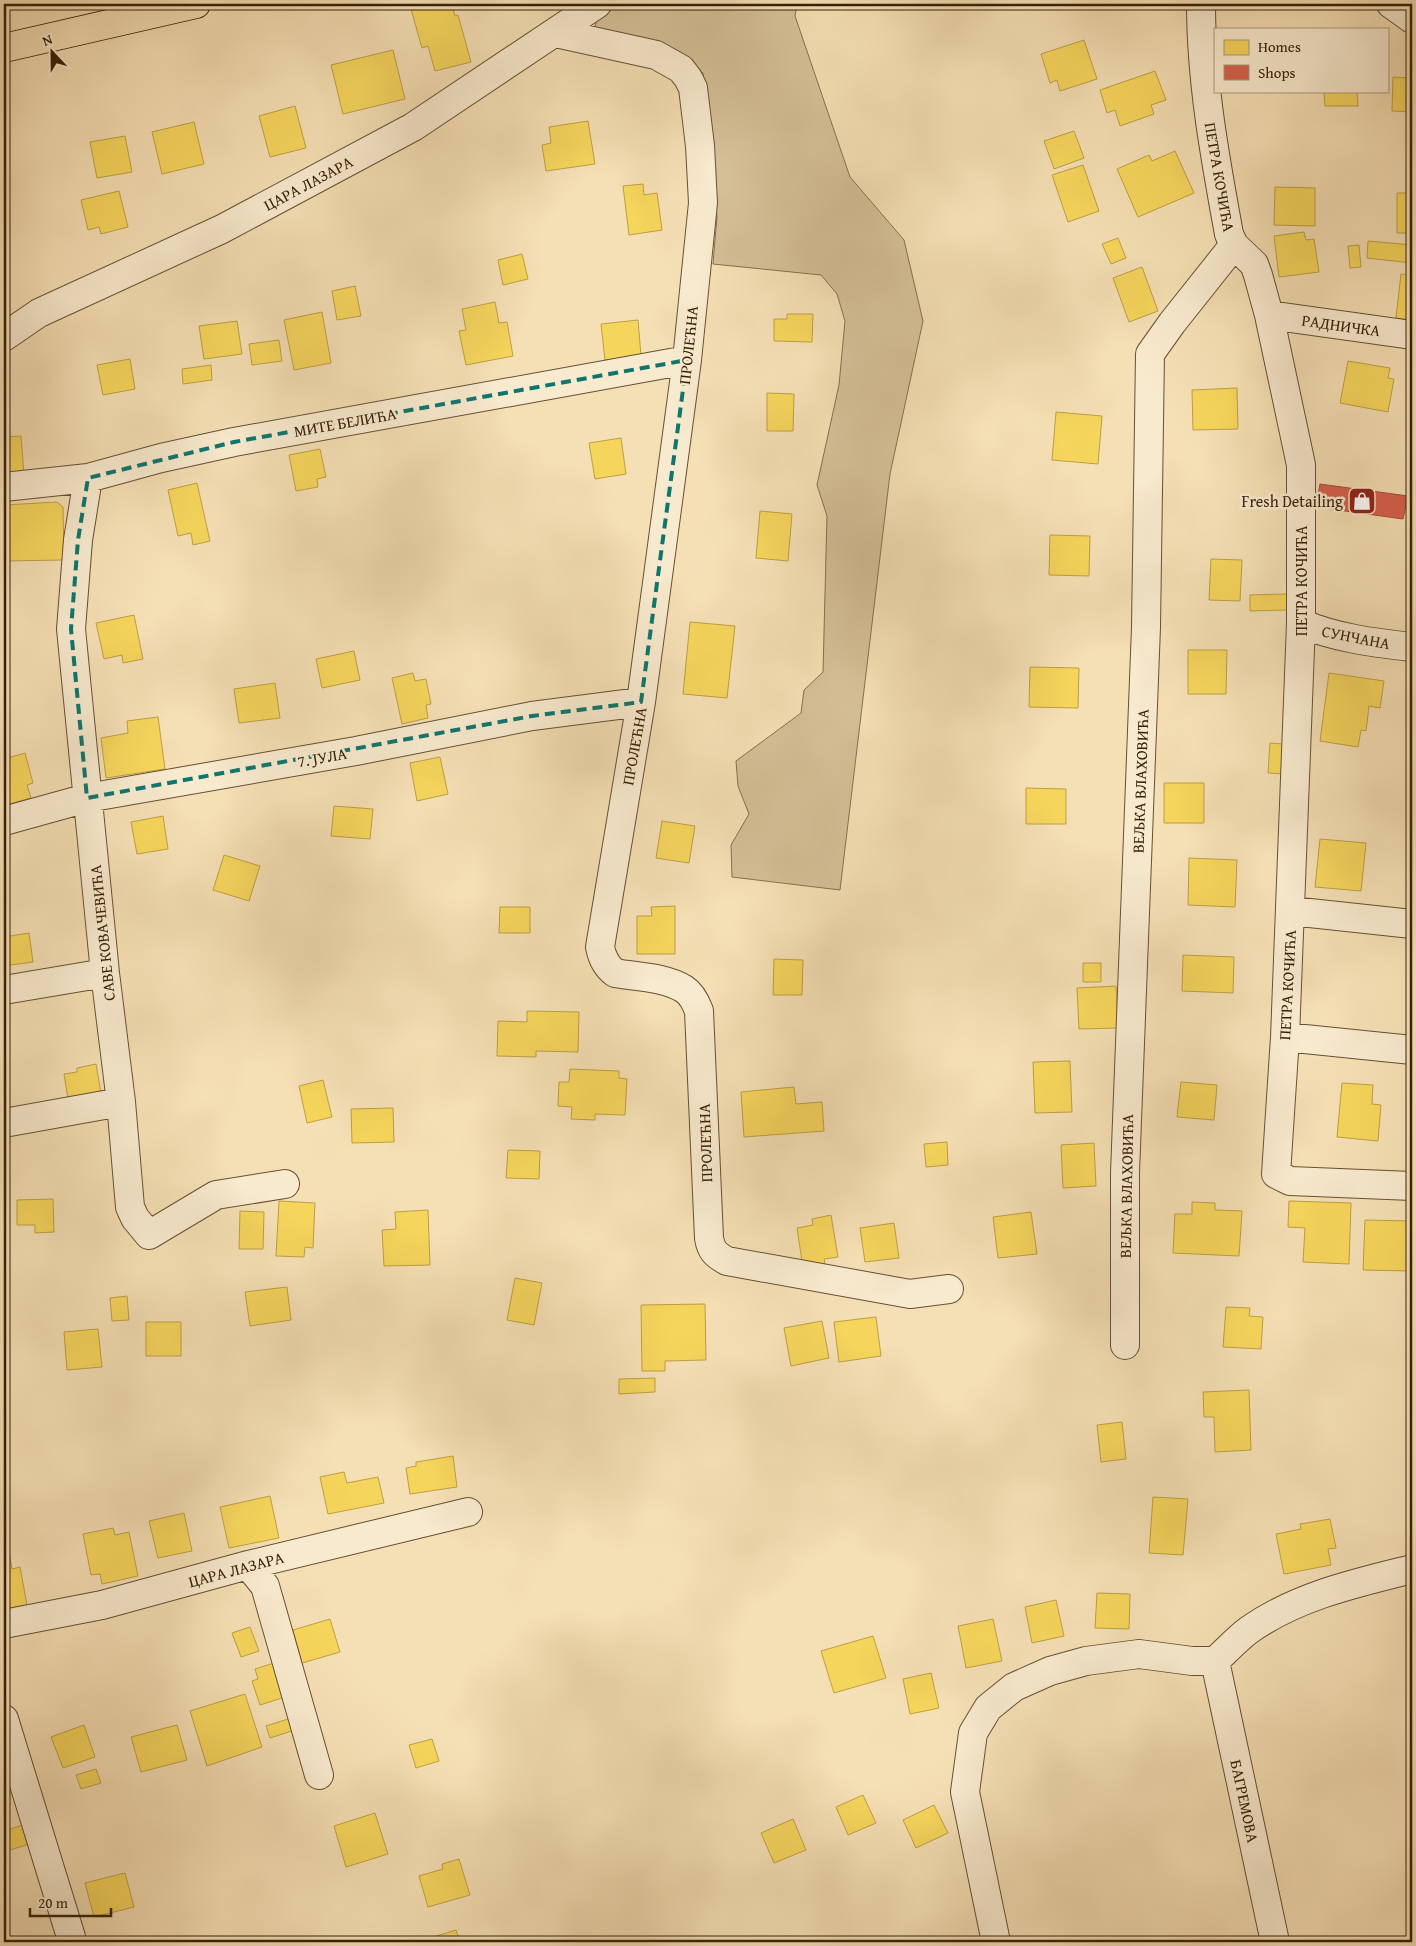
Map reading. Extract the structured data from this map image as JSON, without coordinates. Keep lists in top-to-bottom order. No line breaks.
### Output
{"streets":{"street":["ПЕТРА КОЧИЋА","ЦАРА ЛАЗАРА","РАДНИЧКА","ПРОЛЕЋНА","МИТЕ БЕЛИЋА","СУНЧАНА","7. ЈУЛА","ВЕЉКА ВЛАХОВИЋА","САВЕ КОВАЧЕВИЋА","БАГРЕМОВА"]},"crossings":[["ПЕТРА КОЧИЋА","РАДНИЧКА"],["ПЕТРА КОЧИЋА","СУНЧАНА"],["ПЕТРА КОЧИЋА","ВЕЉКА ВЛАХОВИЋА"],["ЦАРА ЛАЗАРА","ПРОЛЕЋНА"],["ПРОЛЕЋНА","МИТЕ БЕЛИЋА"],["ПРОЛЕЋНА","7. ЈУЛА"],["МИТЕ БЕЛИЋА","САВЕ КОВАЧЕВИЋА"],["7. ЈУЛА","САВЕ КОВАЧЕВИЋА"]],"places":{"shop":["Fresh Detailing"]},"legend":["Homes","Shops"],"scale_bar":"20 m","north":"top"}
